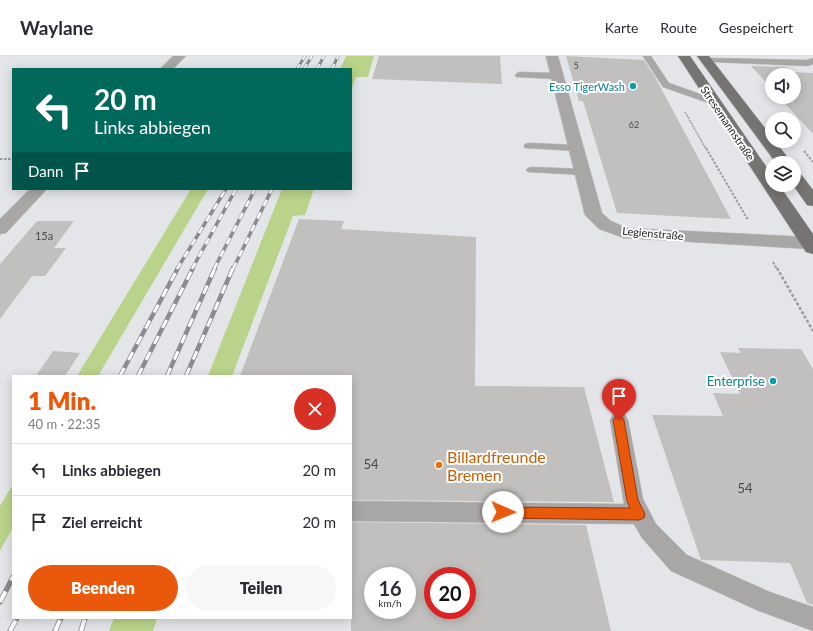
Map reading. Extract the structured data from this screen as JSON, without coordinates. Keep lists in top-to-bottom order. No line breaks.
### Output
{"streets":{"main road":["Stresemannstraße"],"street":["Legienstraße"]},"crossings":[["Stresemannstraße","Legienstraße"]],"places":["Esso TigerWash","Enterprise","Billardfreunde Bremen"],"house_numbers":["5","62","15a","54","54"],"page":{"header":"Waylane","nav":["Karte","Route","Gespeichert"],"turn":["20 m","Links abbiegen"],"then":"Dann","heading":["1 Min.","40 m · 22:35"],"list":[{"name":"Links abbiegen","value":"20 m"},{"name":"Ziel erreicht","value":"20 m"}],"buttons":["Beenden","Teilen"],"speed":"16 km/h","limit":"20"}}
